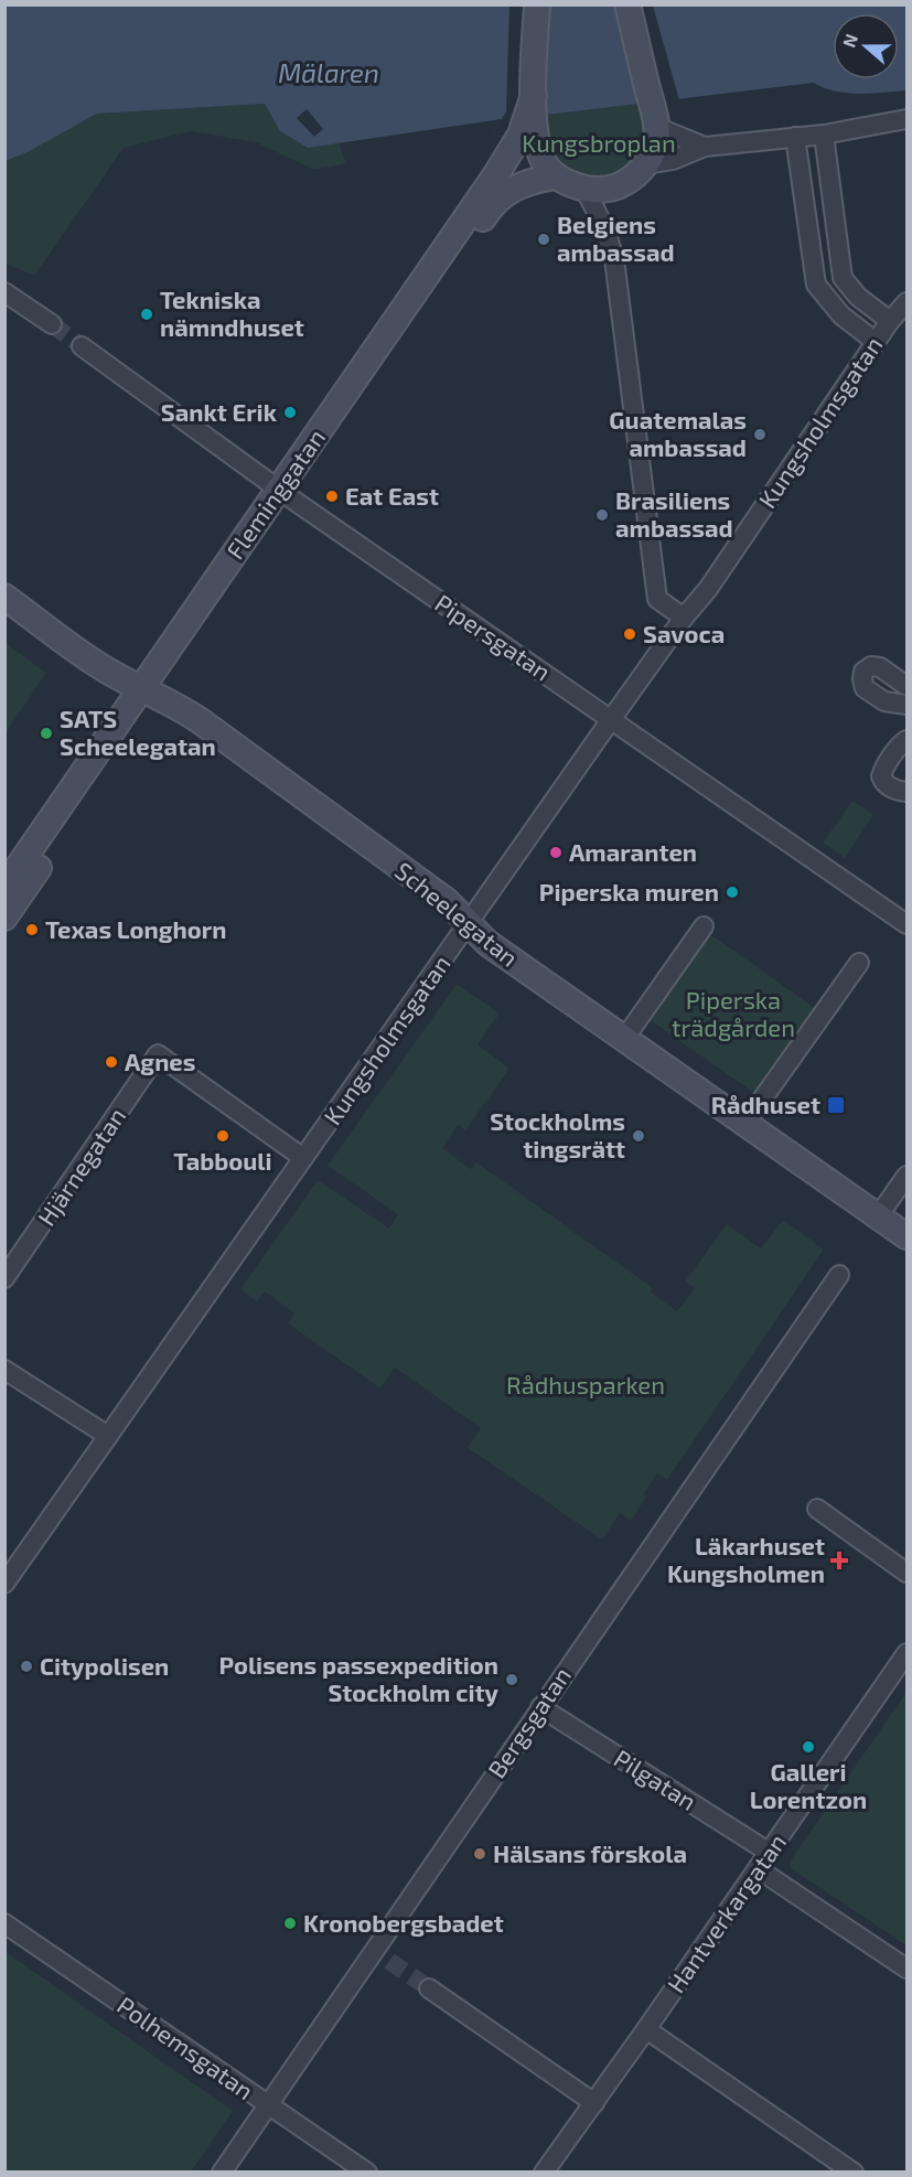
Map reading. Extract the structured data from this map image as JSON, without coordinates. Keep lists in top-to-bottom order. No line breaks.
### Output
{"streets":{"street":["Kungsholmsgatan","Fleminggatan","Pipersgatan","Scheelegatan","Hjärnegatan","Bergsgatan","Pilgatan","Hantverkargatan","Polhemsgatan"]},"crossings":[["Kungsholmsgatan","Pipersgatan"],["Kungsholmsgatan","Scheelegatan"],["Kungsholmsgatan","Hjärnegatan"],["Fleminggatan","Pipersgatan"],["Fleminggatan","Scheelegatan"],["Bergsgatan","Pilgatan"],["Bergsgatan","Polhemsgatan"],["Pilgatan","Hantverkargatan"]],"water":["Mälaren"],"parks":["Kungsbroplan","Piperska trädgården","Rådhusparken"],"places":{"other":["Belgiens ambassad","Tekniska nämndhuset","Sankt Erik","Guatemalas ambassad","Eat East","Brasiliens ambassad","Savoca","SATS Scheelegatan","Amaranten","Piperska muren","Texas Longhorn","Agnes","Tabbouli","Stockholms tingsrätt","Citypolisen","Polisens passexpedition Stockholm city","Galleri Lorentzon","Hälsans förskola","Kronobergsbadet"],"transit":["Rådhuset"],"health":["Läkarhuset Kungsholmen"]},"north":"left"}
